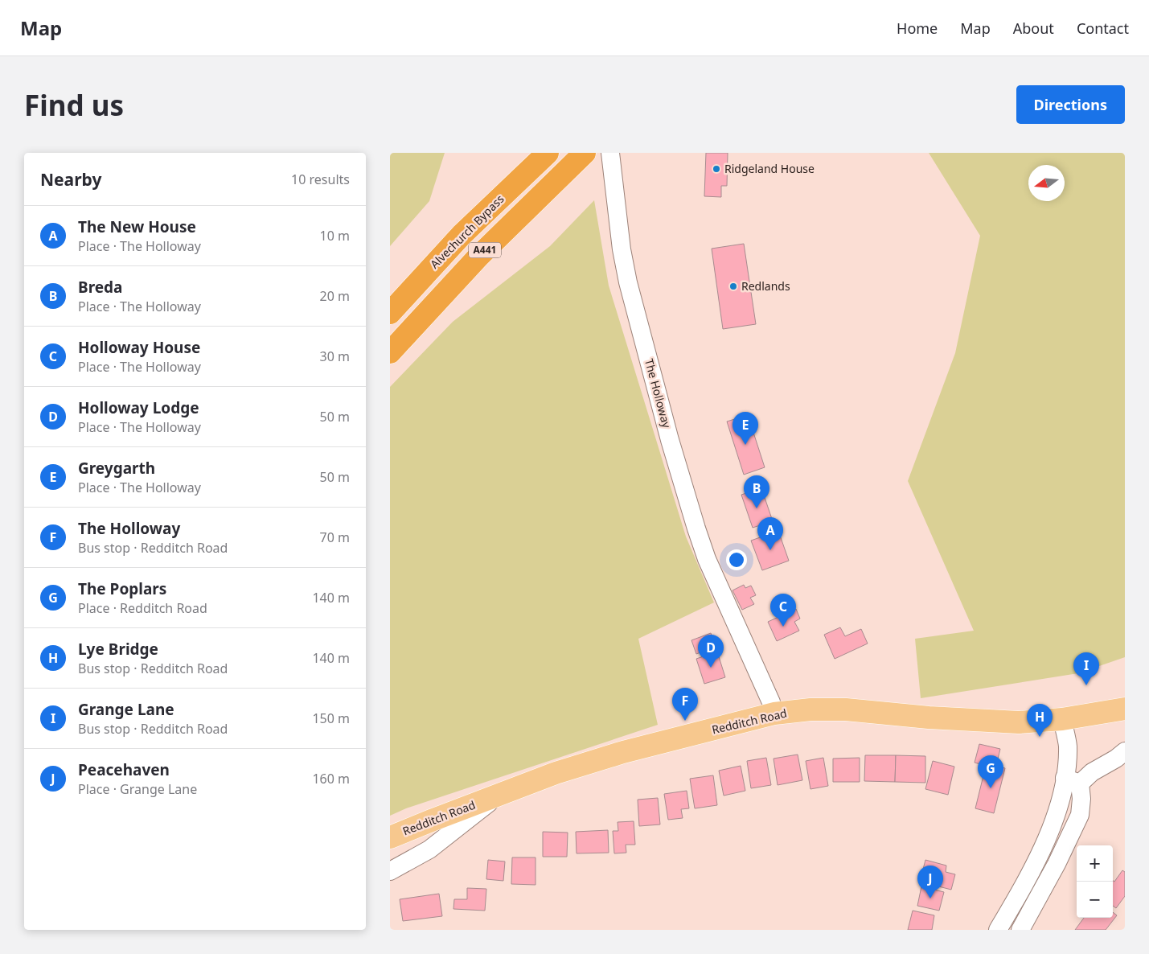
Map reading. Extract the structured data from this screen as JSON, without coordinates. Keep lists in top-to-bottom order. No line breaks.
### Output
{"streets":{"highway":["Alvechurch Bypass","A441"],"main road":["Redditch Road"],"street":["The Holloway"]},"crossings":[["The Holloway","Redditch Road"]],"places":["Ridgeland House","Redlands"],"north":"left","page":{"header":"Map","nav":["Home","Map","About","Contact"],"buttons":"Directions","title":"Find us","heading":["Nearby","10 results"],"list":[{"mark":"A","name":"The New House","note":"Place · The Holloway","value":"10 m"},{"mark":"B","name":"Breda","note":"Place · The Holloway","value":"20 m"},{"mark":"C","name":"Holloway House","note":"Place · The Holloway","value":"30 m"},{"mark":"D","name":"Holloway Lodge","note":"Place · The Holloway","value":"50 m"},{"mark":"E","name":"Greygarth","note":"Place · The Holloway","value":"50 m"},{"mark":"F","name":"The Holloway","note":"Bus stop · Redditch Road","value":"70 m"},{"mark":"G","name":"The Poplars","note":"Place · Redditch Road","value":"140 m"},{"mark":"H","name":"Lye Bridge","note":"Bus stop · Redditch Road","value":"140 m"},{"mark":"I","name":"Grange Lane","note":"Bus stop · Redditch Road","value":"150 m"},{"mark":"J","name":"Peacehaven","note":"Place · Grange Lane","value":"160 m"}],"pins":["E","B","A","C","D","I","F","H","G","J"],"map_buttons":["+","−"]}}
